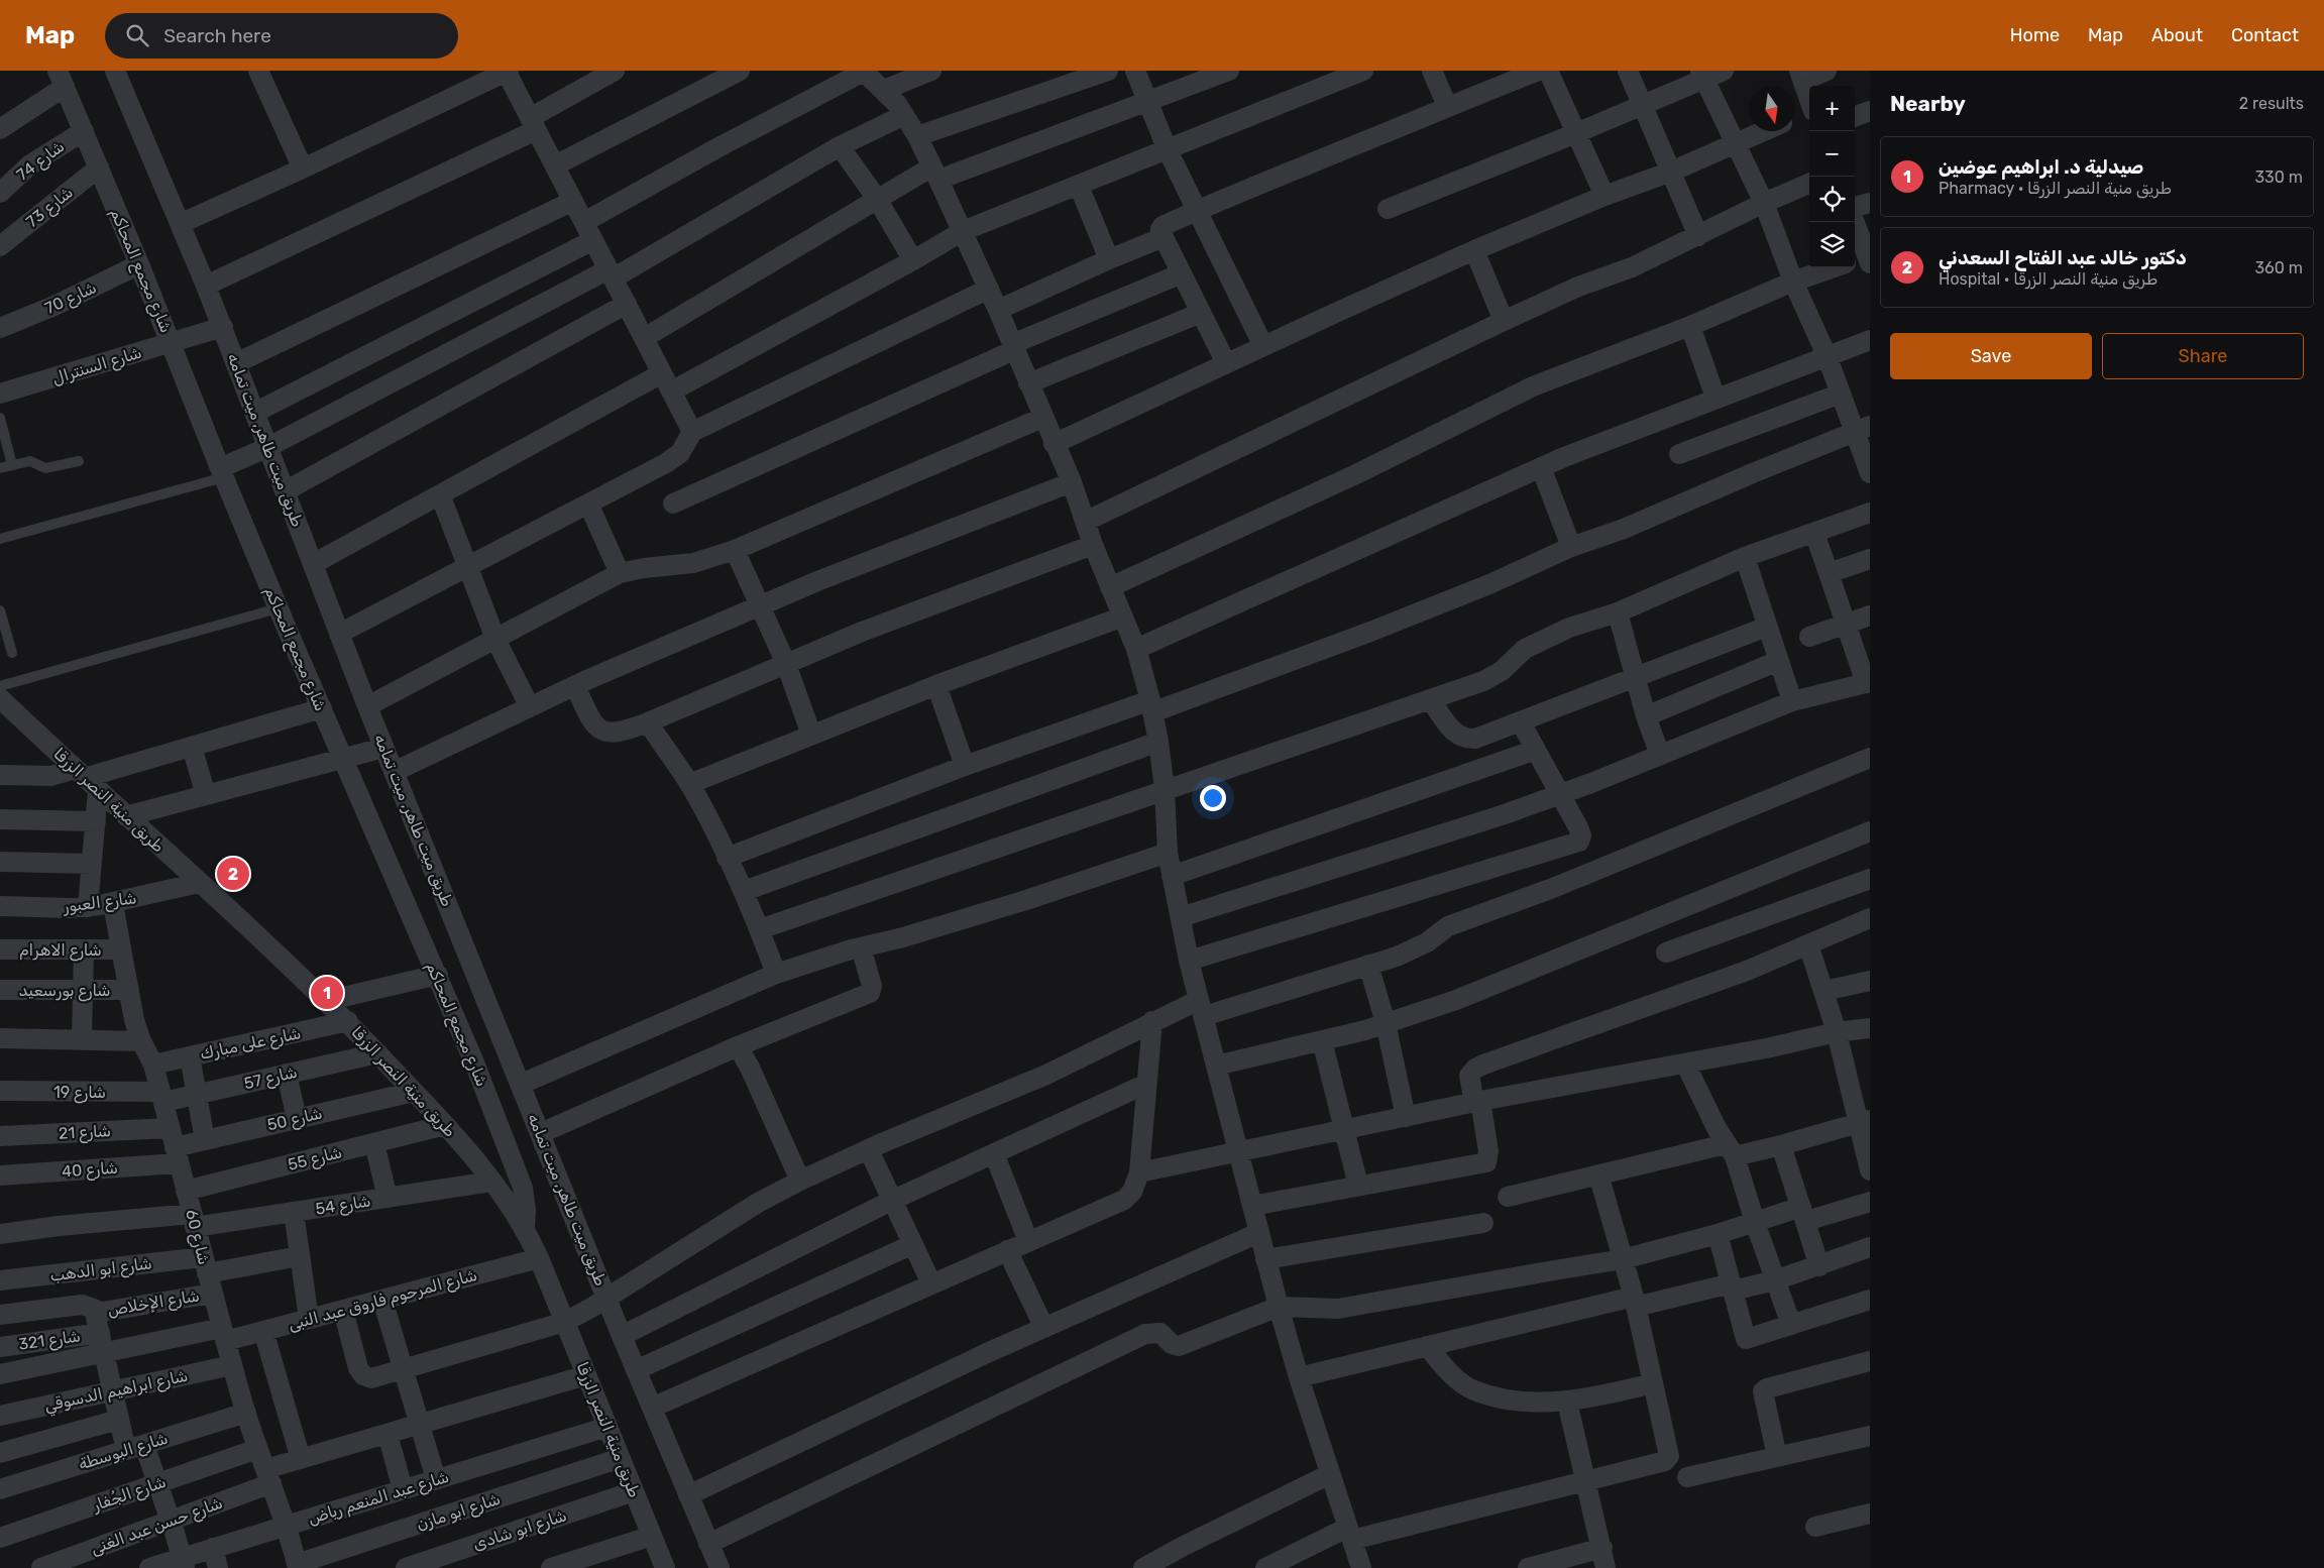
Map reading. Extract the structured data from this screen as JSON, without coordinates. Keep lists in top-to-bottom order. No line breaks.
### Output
{"streets":{"street":["شارع 74","شارع 73","شارع مجمع المحاكم","شارع 70","شارع السنترال","طريق ميت طاهر, ميت تمامه","طريق منية النصر الزرقا","شارع العبور","شارع الاهرام","شارع بورسعيد","شارع على مبارك","شارع 57","شارع 19","شارع 50","شارع 21","شارع 55","شارع 40","شارع 54","شارع 60","شارع ابو الدهب","شارع المرحوم فاروق عبد النبى","شارع الإخلاص","شارع 321","شارع ابراهيم الدسوقي","شارع البوسطة","شارع الجُفار","شارع عبد المنعم رياض","شارع ابو مازن","شارع حسن عبد الغنى","شارع ابو شادى"]},"crossings":[["شارع 74","شارع مجمع المحاكم"],["شارع 73","شارع مجمع المحاكم"],["شارع مجمع المحاكم","شارع 70"],["شارع مجمع المحاكم","شارع السنترال"],["شارع مجمع المحاكم","طريق منية النصر الزرقا"],["شارع السنترال","طريق ميت طاهر, ميت تمامه"],["طريق منية النصر الزرقا","شارع العبور"],["طريق منية النصر الزرقا","شارع على مبارك"],["طريق منية النصر الزرقا","شارع 57"],["طريق منية النصر الزرقا","شارع 50"],["طريق منية النصر الزرقا","شارع 55"],["طريق منية النصر الزرقا","شارع 54"],["طريق منية النصر الزرقا","شارع المرحوم فاروق عبد النبى"],["طريق منية النصر الزرقا","شارع عبد المنعم رياض"],["طريق منية النصر الزرقا","شارع ابو مازن"],["طريق منية النصر الزرقا","شارع حسن عبد الغنى"],["طريق منية النصر الزرقا","شارع ابو شادى"],["شارع العبور","شارع 60"],["شارع الاهرام","شارع 60"],["شارع بورسعيد","شارع 60"],["شارع على مبارك","شارع 60"],["شارع 57","شارع 19"],["شارع 57","شارع 60"],["شارع 19","شارع 60"],["شارع 50","شارع 40"],["شارع 50","شارع 60"],["شارع 21","شارع 60"],["شارع 55","شارع 60"],["شارع 40","شارع 60"],["شارع 54","شارع 60"],["شارع 60","شارع ابو الدهب"],["شارع 60","شارع المرحوم فاروق عبد النبى"],["شارع 60","شارع الإخلاص"],["شارع 60","شارع ابراهيم الدسوقي"],["شارع 60","شارع البوسطة"],["شارع 60","شارع الجُفار"],["شارع 60","شارع عبد المنعم رياض"],["شارع 60","شارع ابو مازن"],["شارع 60","شارع حسن عبد الغنى"],["شارع المرحوم فاروق عبد النبى","شارع 321"]],"north":"bottom","page":{"header":"Map","search":"Search here","nav":["Home","Map","About","Contact"],"heading":["Nearby","2 results"],"map_buttons":["+","−"],"list":[{"mark":"1","name":"صيدلية د. ابراهيم عوضين","note":"Pharmacy · طريق منية النصر الزرقا","value":"330 m"},{"mark":"2","name":"دكتور خالد عبد الفتاح السعدني","note":"Hospital · طريق منية النصر الزرقا","value":"360 m"}],"buttons":["Save","Share"],"pins":["2","1"]}}
